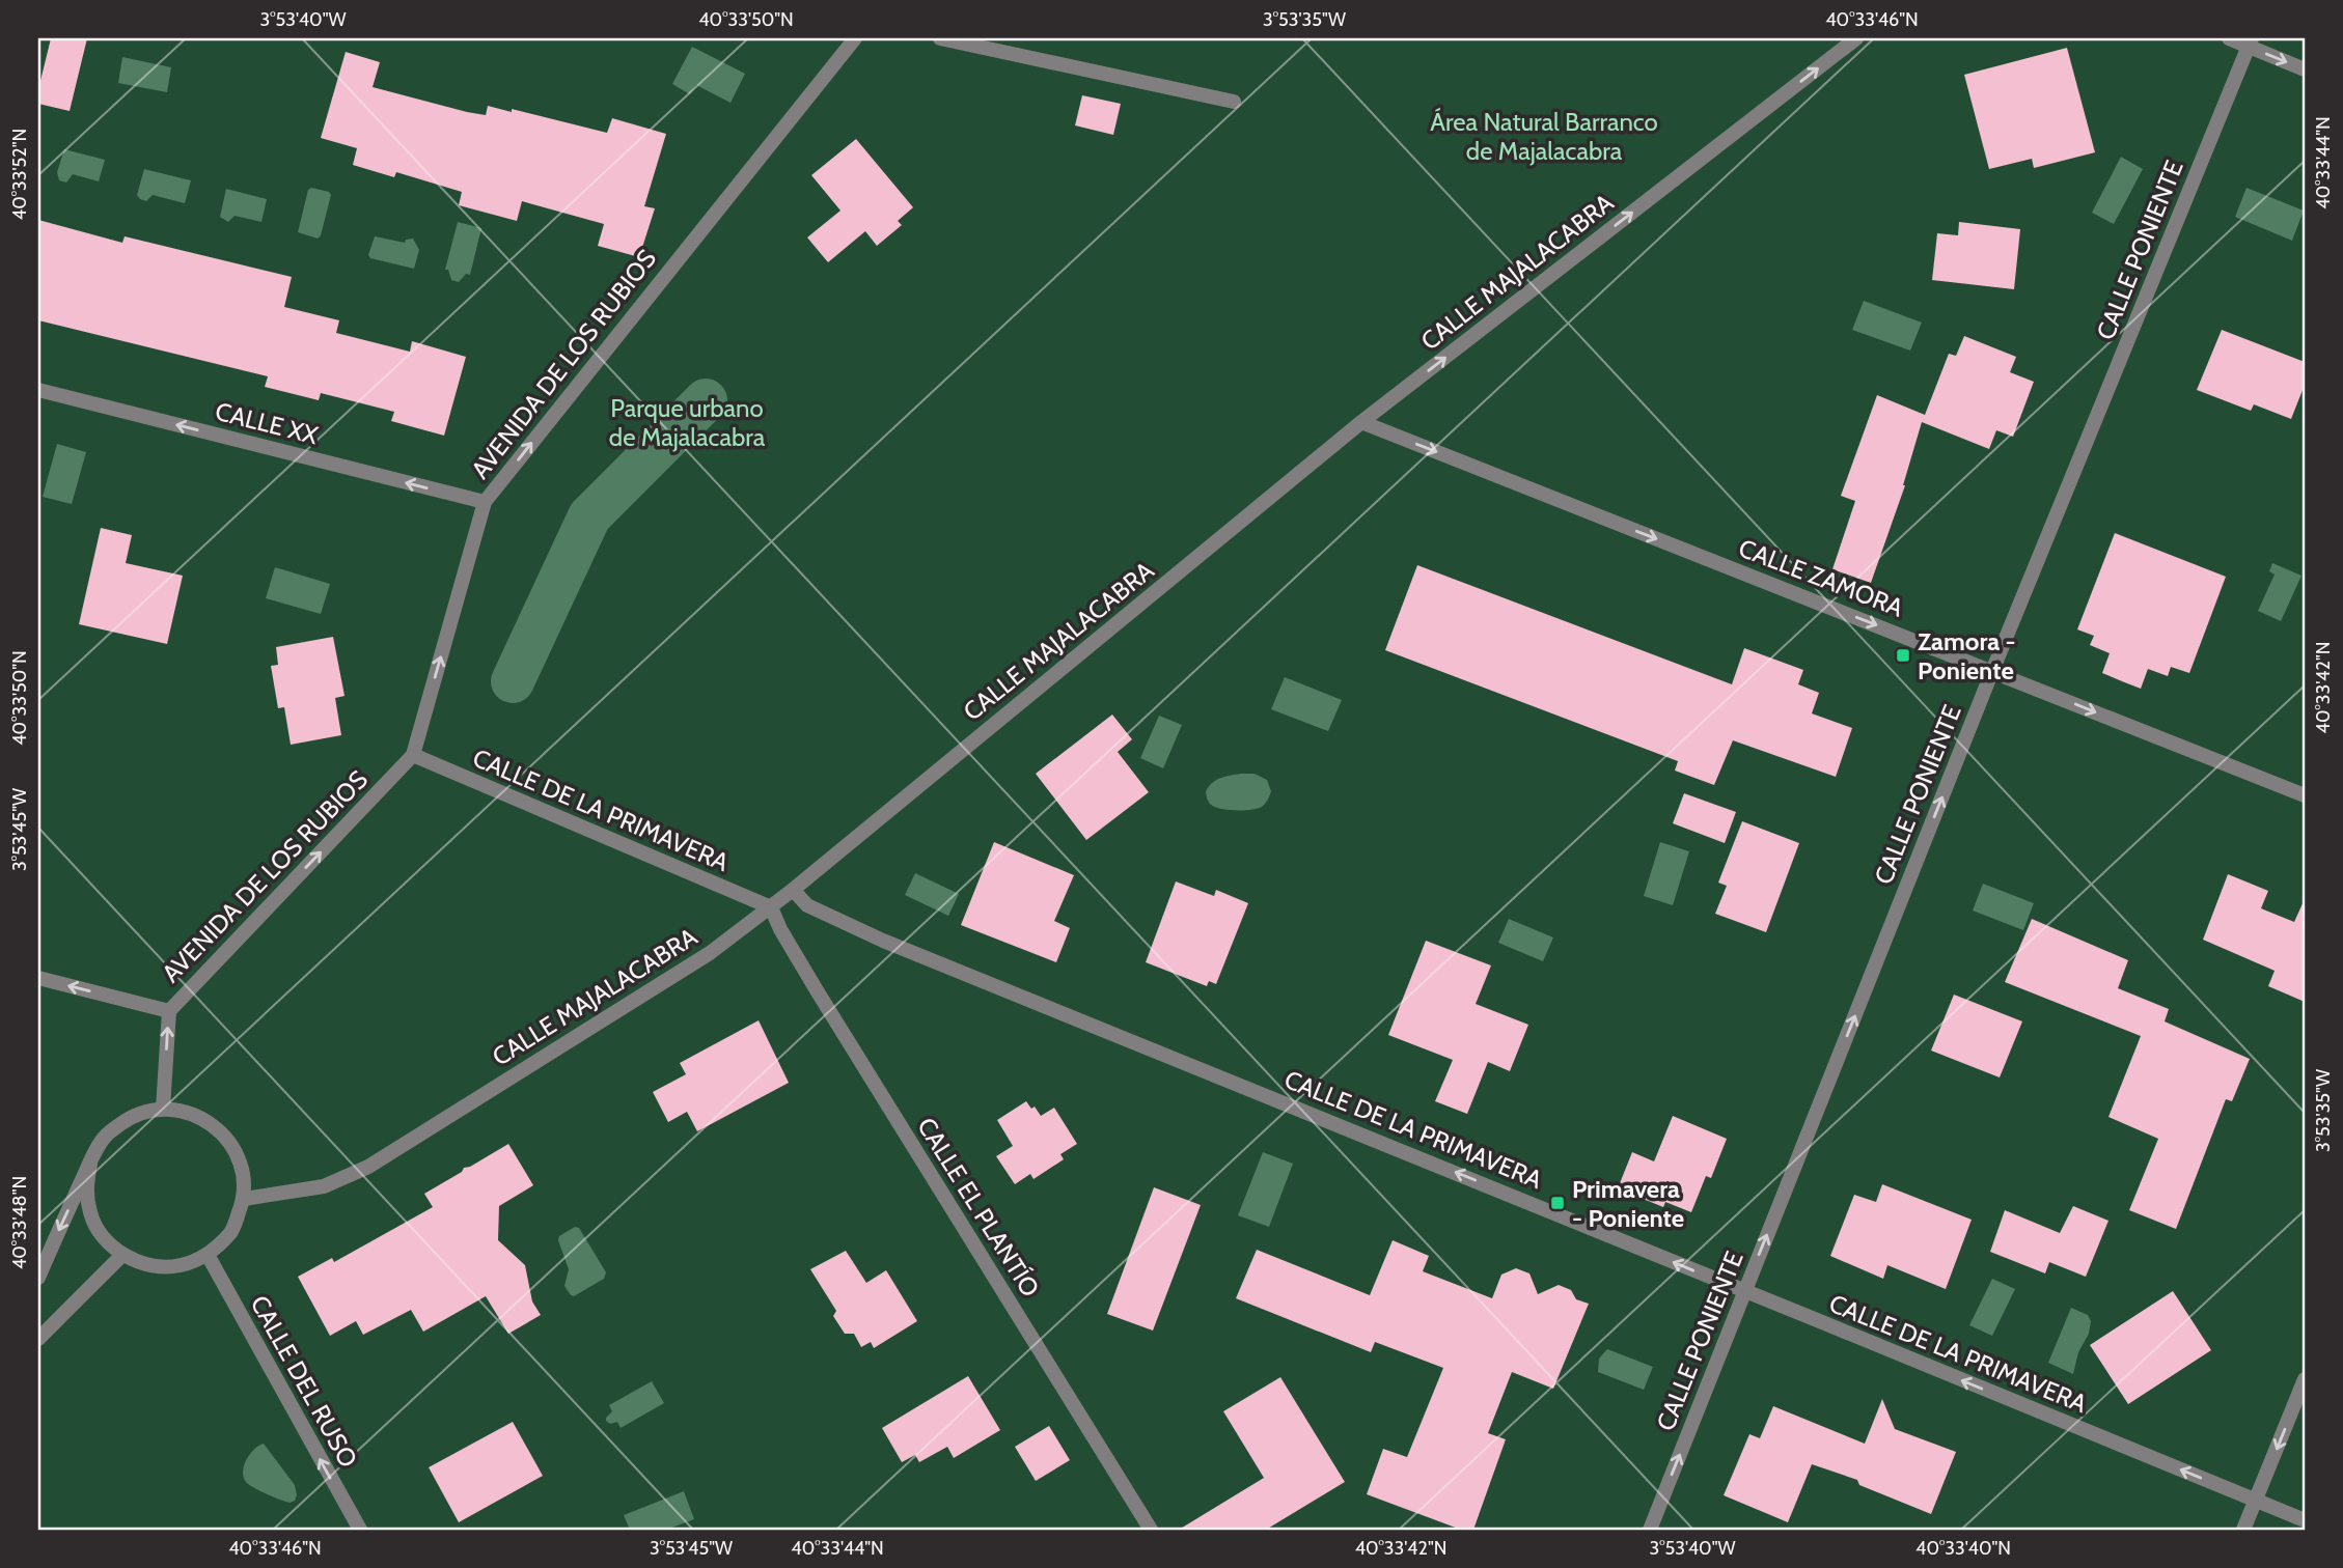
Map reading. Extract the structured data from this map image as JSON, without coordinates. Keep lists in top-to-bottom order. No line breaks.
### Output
{"streets":{"street":["CALLE PONIENTE","CALLE MAJALACABRA","AVENIDA DE LOS RUBIOS","CALLE XX","CALLE ZAMORA","CALLE DE LA PRIMAVERA","CALLE EL PLANTÍO","CALLE DEL RUSO"]},"crossings":[["CALLE PONIENTE","CALLE ZAMORA"],["CALLE PONIENTE","CALLE DE LA PRIMAVERA"],["CALLE MAJALACABRA","AVENIDA DE LOS RUBIOS"],["CALLE MAJALACABRA","CALLE ZAMORA"],["CALLE MAJALACABRA","CALLE DE LA PRIMAVERA"],["CALLE MAJALACABRA","CALLE EL PLANTÍO"],["CALLE MAJALACABRA","CALLE DEL RUSO"],["AVENIDA DE LOS RUBIOS","CALLE XX"],["AVENIDA DE LOS RUBIOS","CALLE DE LA PRIMAVERA"],["AVENIDA DE LOS RUBIOS","CALLE DEL RUSO"],["CALLE DE LA PRIMAVERA","CALLE EL PLANTÍO"]],"one_way":["CALLE PONIENTE","AVENIDA DE LOS RUBIOS","CALLE XX","CALLE ZAMORA","CALLE DE LA PRIMAVERA","CALLE DEL RUSO"],"parks":["Área Natural Barranco de Majalacabra","Parque urbano de Majalacabra"],"places":{"transit":["Zamora - Poniente","Primavera - Poniente"]},"coordinates":["3°53'40\"W","40°33'50\"N","3°53'35\"W","40°33'46\"N","40°33'44\"N","40°33'52\"N","40°33'42\"N","3°53'45\"W","40°33'48\"N","40°33'40\"N"]}
